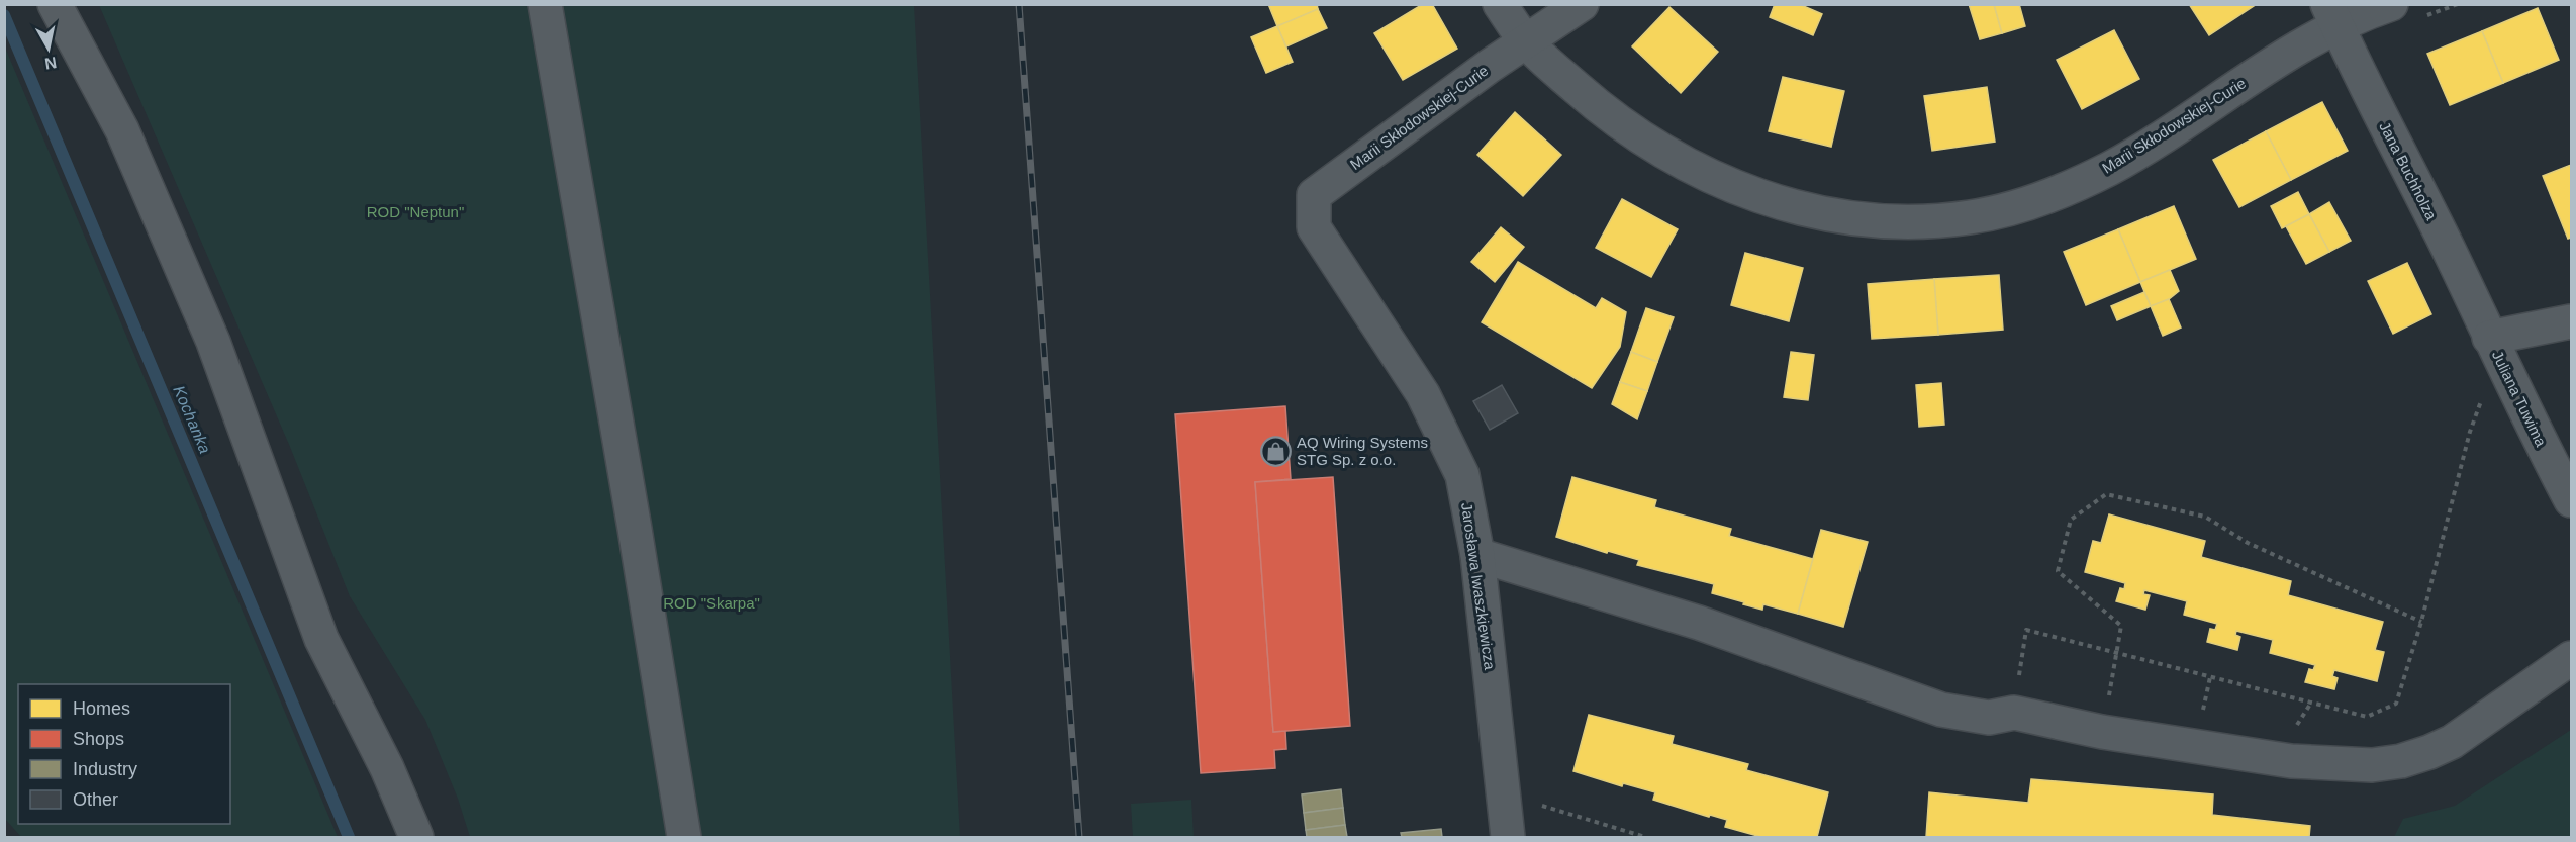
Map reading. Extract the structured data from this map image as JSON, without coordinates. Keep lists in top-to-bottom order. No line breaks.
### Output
{"streets":{"street":["Marii Skłodowskiej-Curie","Jana Buchholza","Juliana Tuwima","Jarosława Iwaszkiewicza"]},"crossings":[["Marii Skłodowskiej-Curie","Jana Buchholza"],["Marii Skłodowskiej-Curie","Jarosława Iwaszkiewicza"],["Jana Buchholza","Juliana Tuwima"]],"water":["Kochanka"],"parks":["ROD \"Neptun\"","ROD \"Skarpa\""],"places":{"shop":["AQ Wiring Systems STG Sp. z o.o."]},"legend":["Homes","Shops","Industry","Other"],"north":"bottom"}
